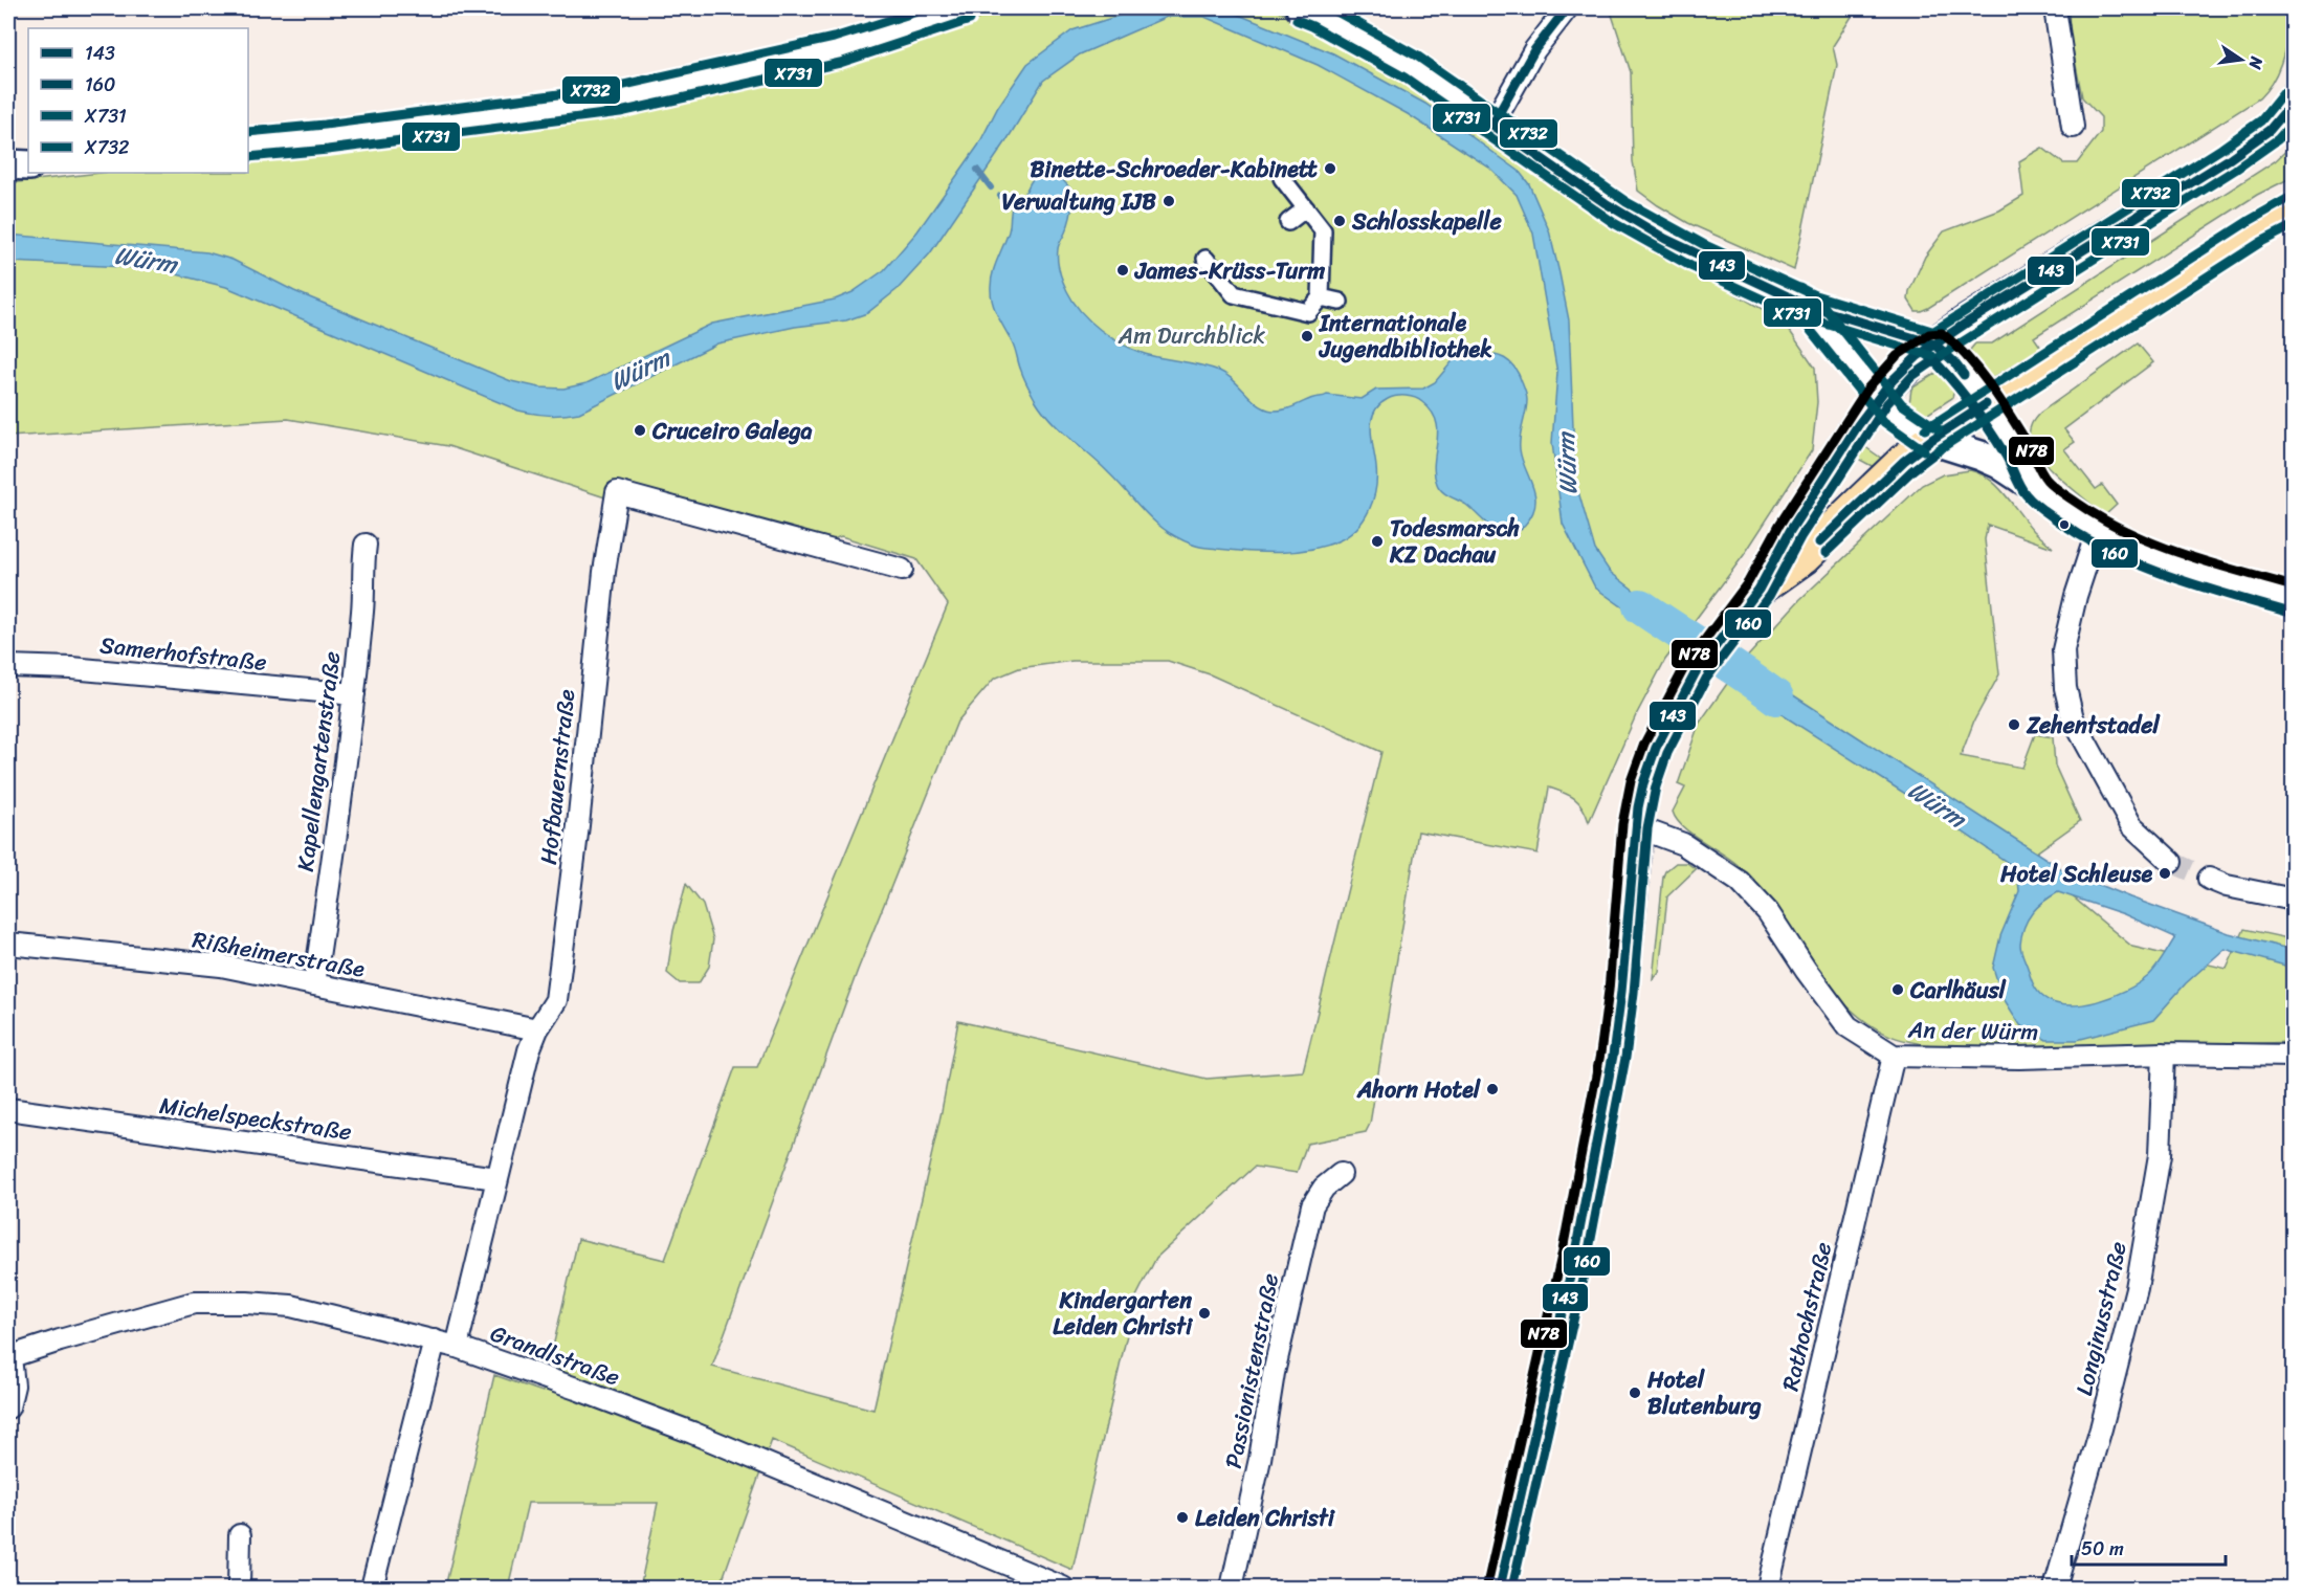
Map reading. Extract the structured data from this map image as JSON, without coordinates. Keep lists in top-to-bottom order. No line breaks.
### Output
{"streets":{"street":["Samerhofstraße","Kapellengartenstraße","Hofbauernstraße","Rißheimerstraße","An der Würm","Michelspeckstraße","Rathochstraße","Longinusstraße","Grandlstraße","Passionistenstraße"]},"crossings":[["Samerhofstraße","Kapellengartenstraße"],["Kapellengartenstraße","Rißheimerstraße"],["Hofbauernstraße","Rißheimerstraße"],["Hofbauernstraße","Michelspeckstraße"],["Hofbauernstraße","Grandlstraße"],["An der Würm","Rathochstraße"],["An der Würm","Longinusstraße"]],"water":["Würm"],"parks":["Am Durchblick"],"places":["Binette-Schroeder-Kabinett","Verwaltung IJB","Schlosskapelle","James-Krüss-Turm","Internationale Jugendbibliothek","Cruceiro Galega","Todesmarsch KZ Dachau","Zehentstadel","Hotel Schleuse","Carlhäusl","Ahorn Hotel","Kindergarten Leiden Christi","Hotel Blutenburg","Leiden Christi"],"lines":["transit line 143","transit line X732","transit line X731","transit line N78","transit line 160"],"legend":["143","160","X731","X732"],"scale_bar":"50 m","north":"right"}
